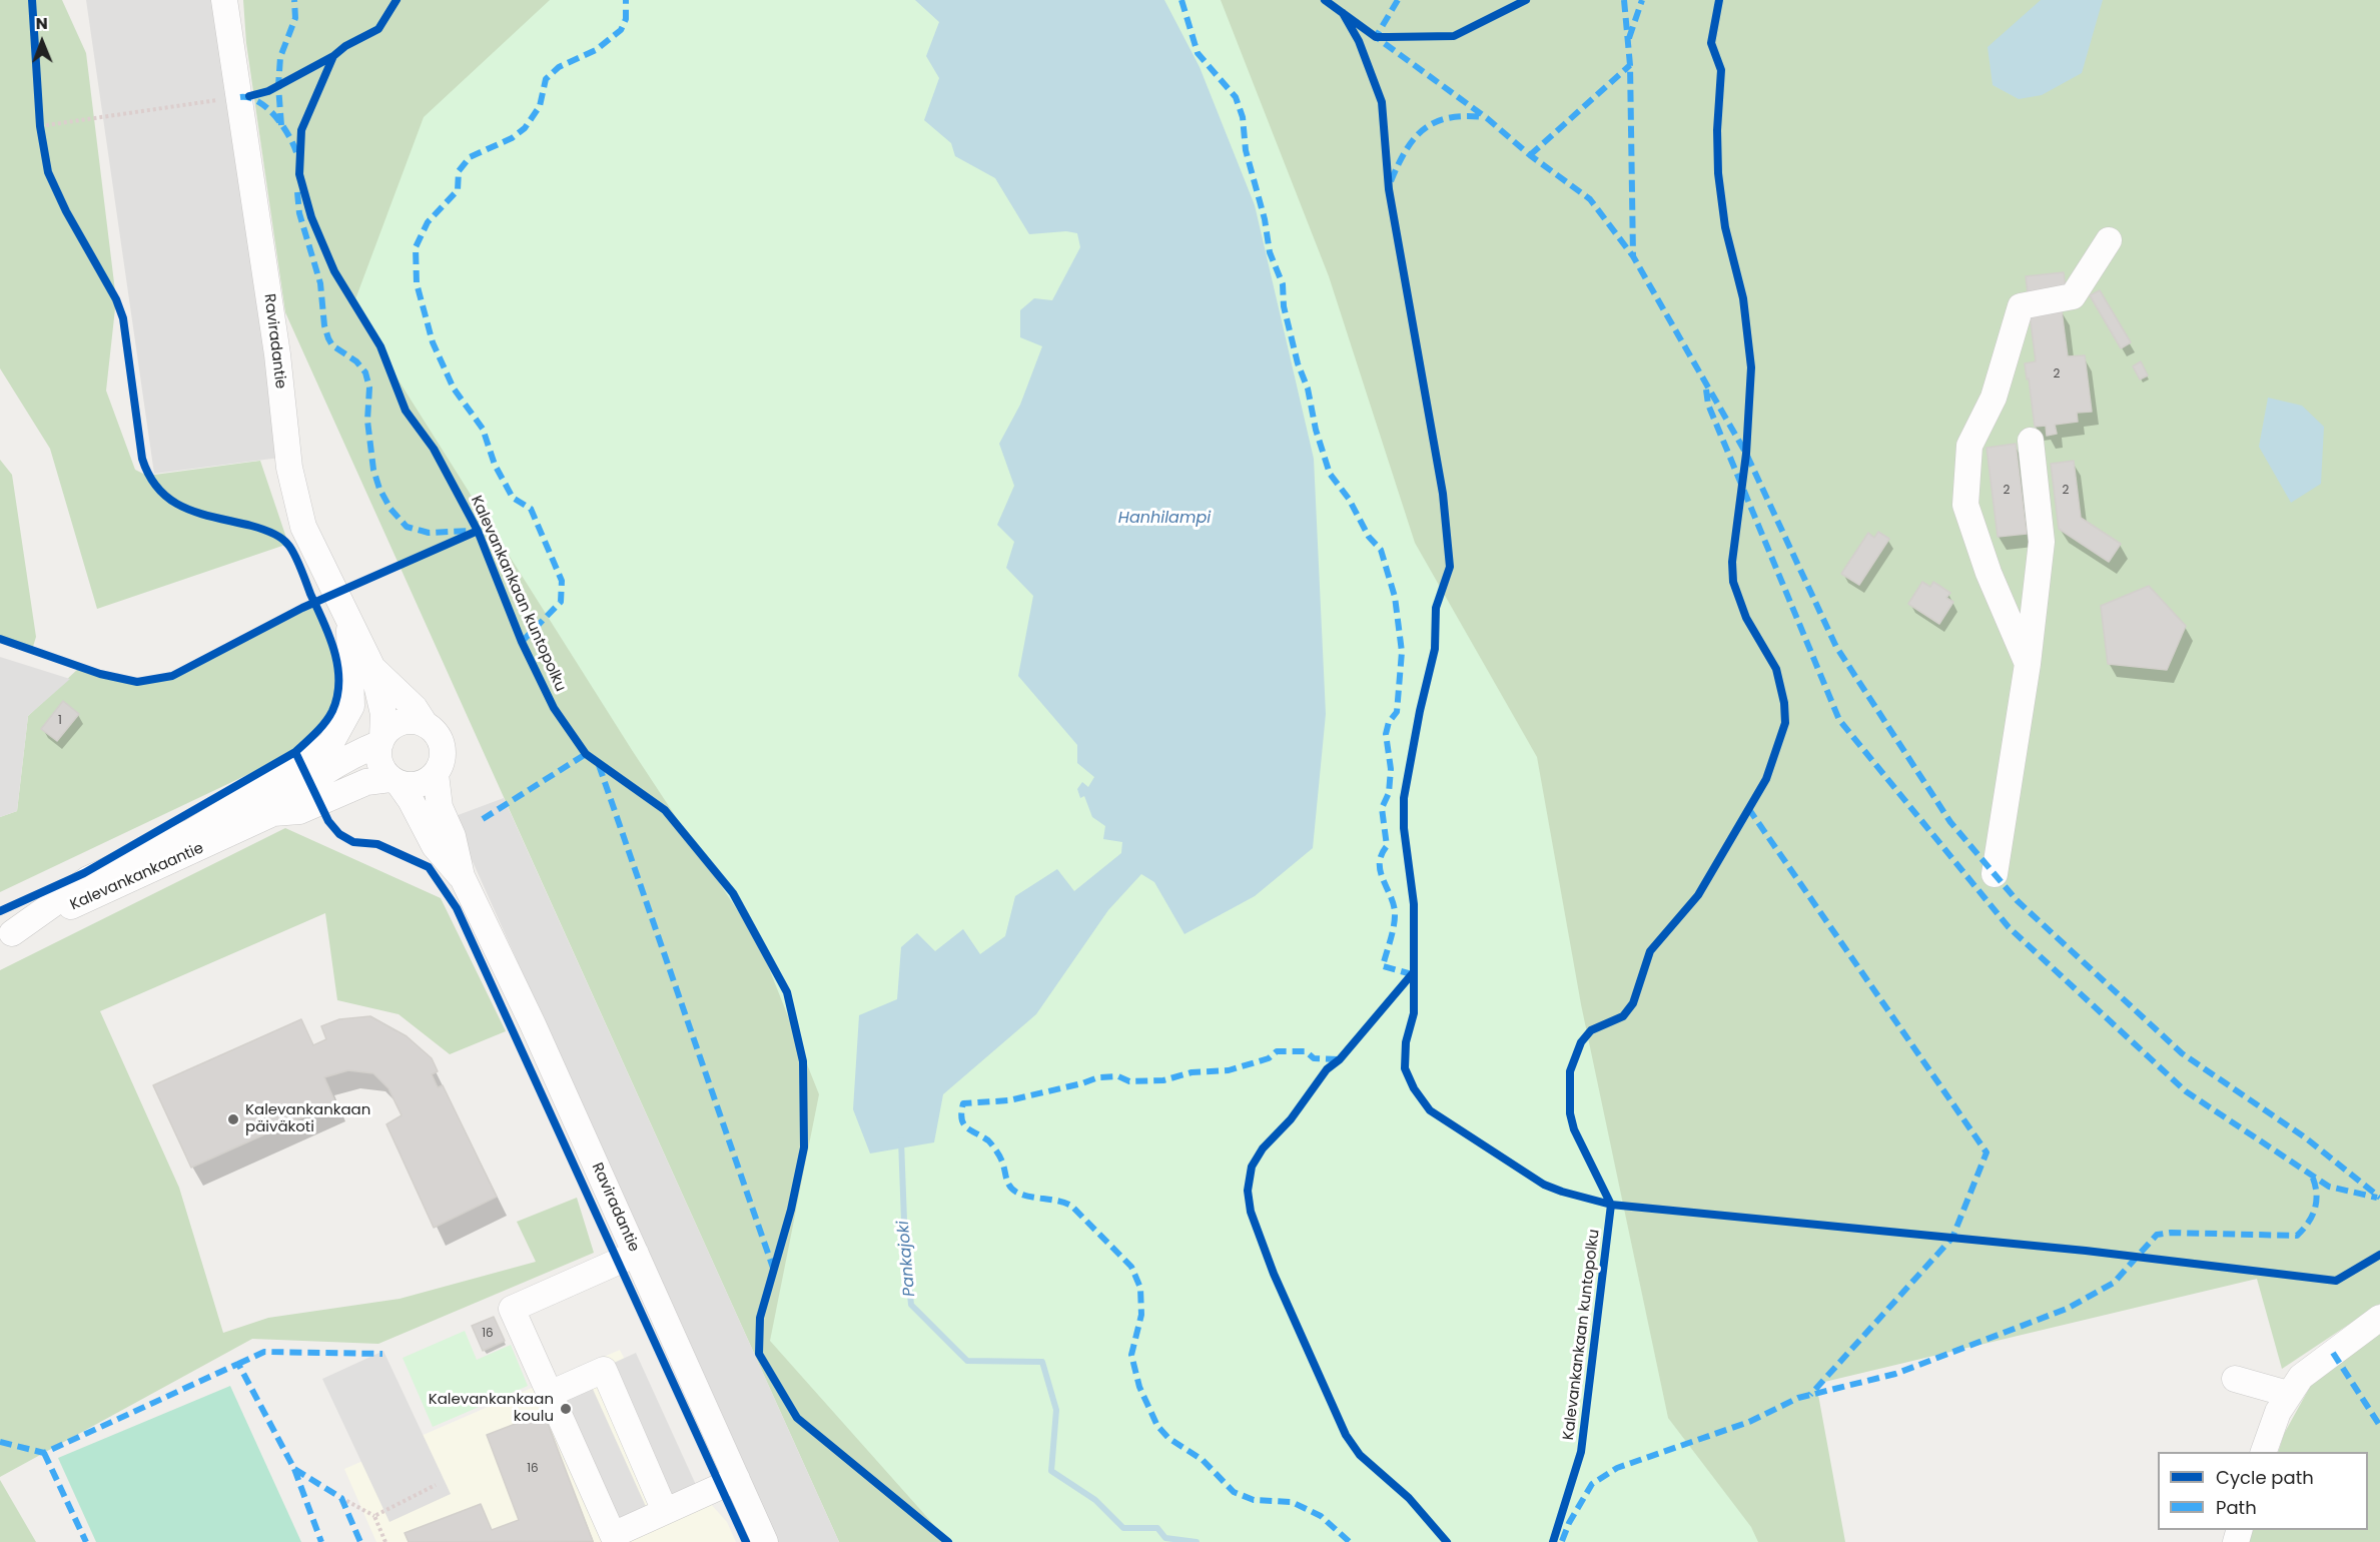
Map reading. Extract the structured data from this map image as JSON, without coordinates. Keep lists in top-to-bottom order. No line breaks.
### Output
{"streets":{"street":["Raviradantie","Kalevankankaantie"],"cycle path":["Kalevankankaan kuntopolku"]},"crossings":[["Raviradantie","Kalevankankaantie"]],"water":["Hanhilampi","Pankajoki"],"places":["Kalevankankaan päiväkoti","Kalevankankaan koulu"],"house_numbers":["2","2","2","1","16","16"],"legend":["Cycle path","Path"],"north":"top"}
